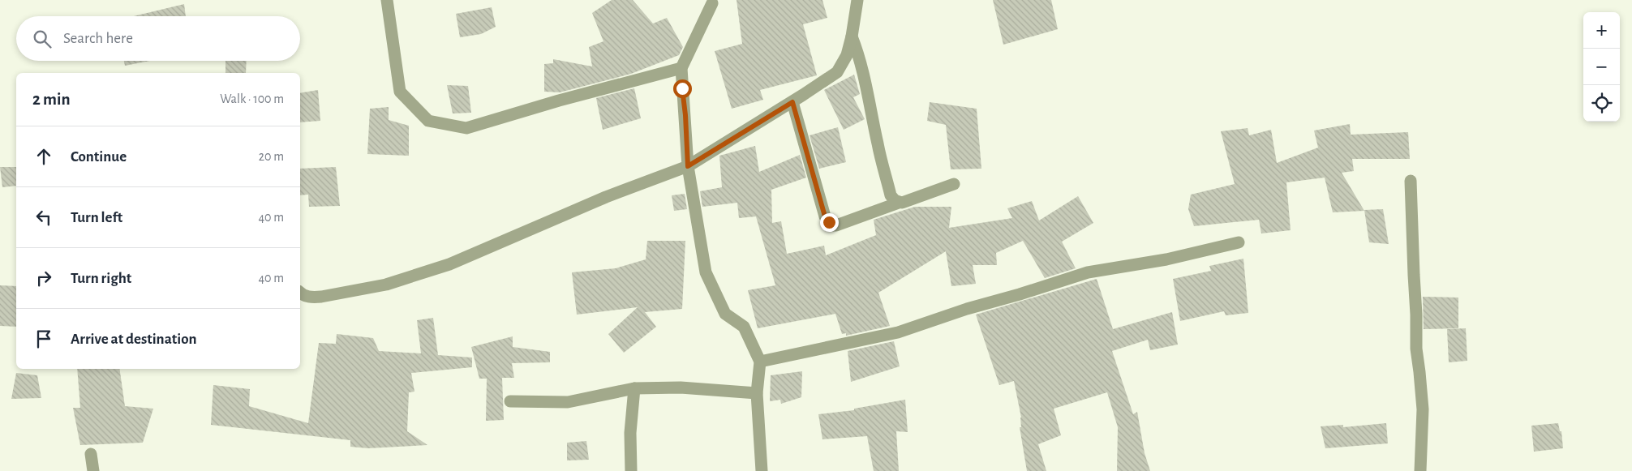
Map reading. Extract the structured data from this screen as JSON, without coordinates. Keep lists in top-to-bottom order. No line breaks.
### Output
{"page":{"map_buttons":["+","−"],"search":"Search here","heading":["2 min","Walk · 100 m"],"list":[["Continue","20 m"],["Turn left","40 m"],["Turn right","40 m"],"Arrive at destination"]}}
